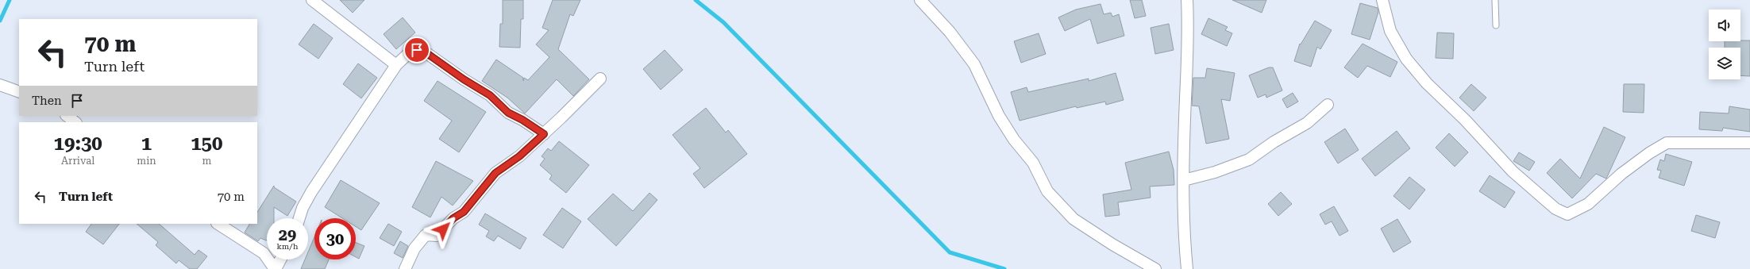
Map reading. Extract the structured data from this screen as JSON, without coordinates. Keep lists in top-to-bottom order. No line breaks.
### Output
{"page":{"turn":["70 m","Turn left"],"then":"Then","eta":["19:30","Arrival","1","min","150","m"],"list":[{"name":"Turn left","value":"70 m"}],"speed":"29 km/h","limit":"30"}}
